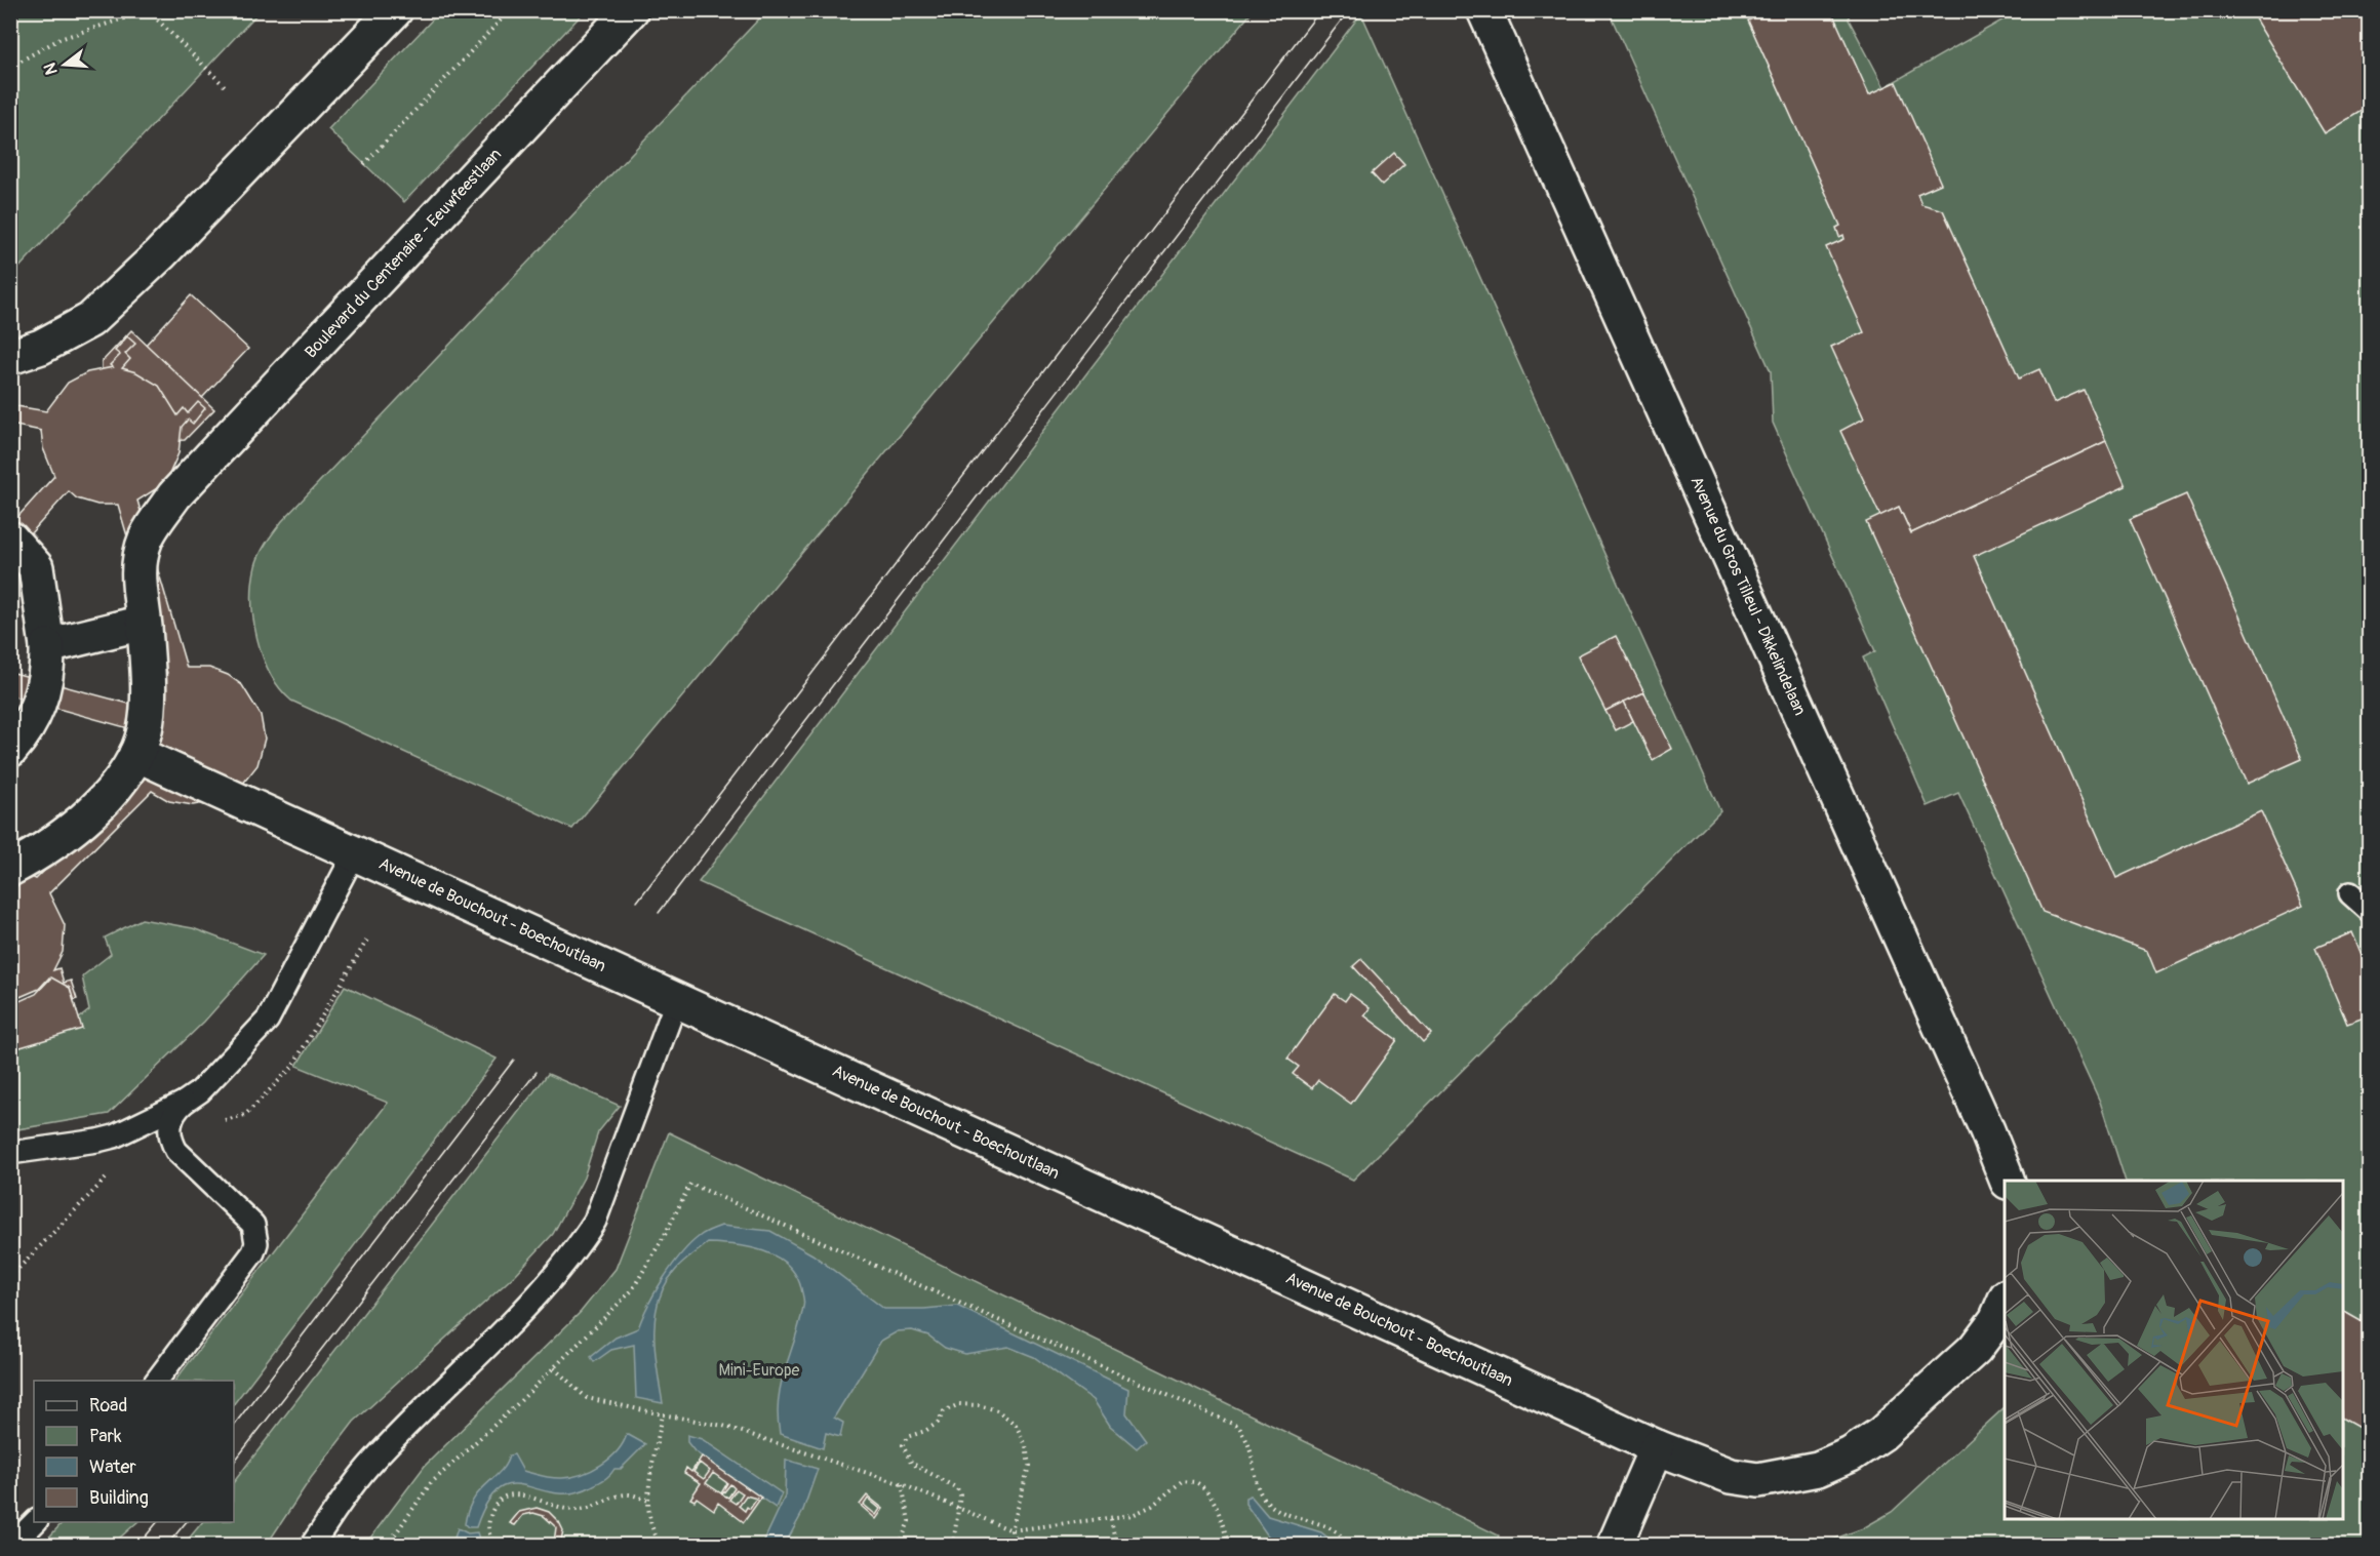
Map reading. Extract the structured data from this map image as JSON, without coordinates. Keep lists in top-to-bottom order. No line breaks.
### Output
{"streets":{"street":["Boulevard du Centenaire - Eeuwfeestlaan","Avenue du Gros Tilleul - Dikkelindelaan","Avenue de Bouchout - Boechoutlaan"]},"crossings":[["Boulevard du Centenaire - Eeuwfeestlaan","Avenue de Bouchout - Boechoutlaan"]],"parks":["Mini-Europe"],"legend":["Road","Park","Water","Building"],"north":"left"}
